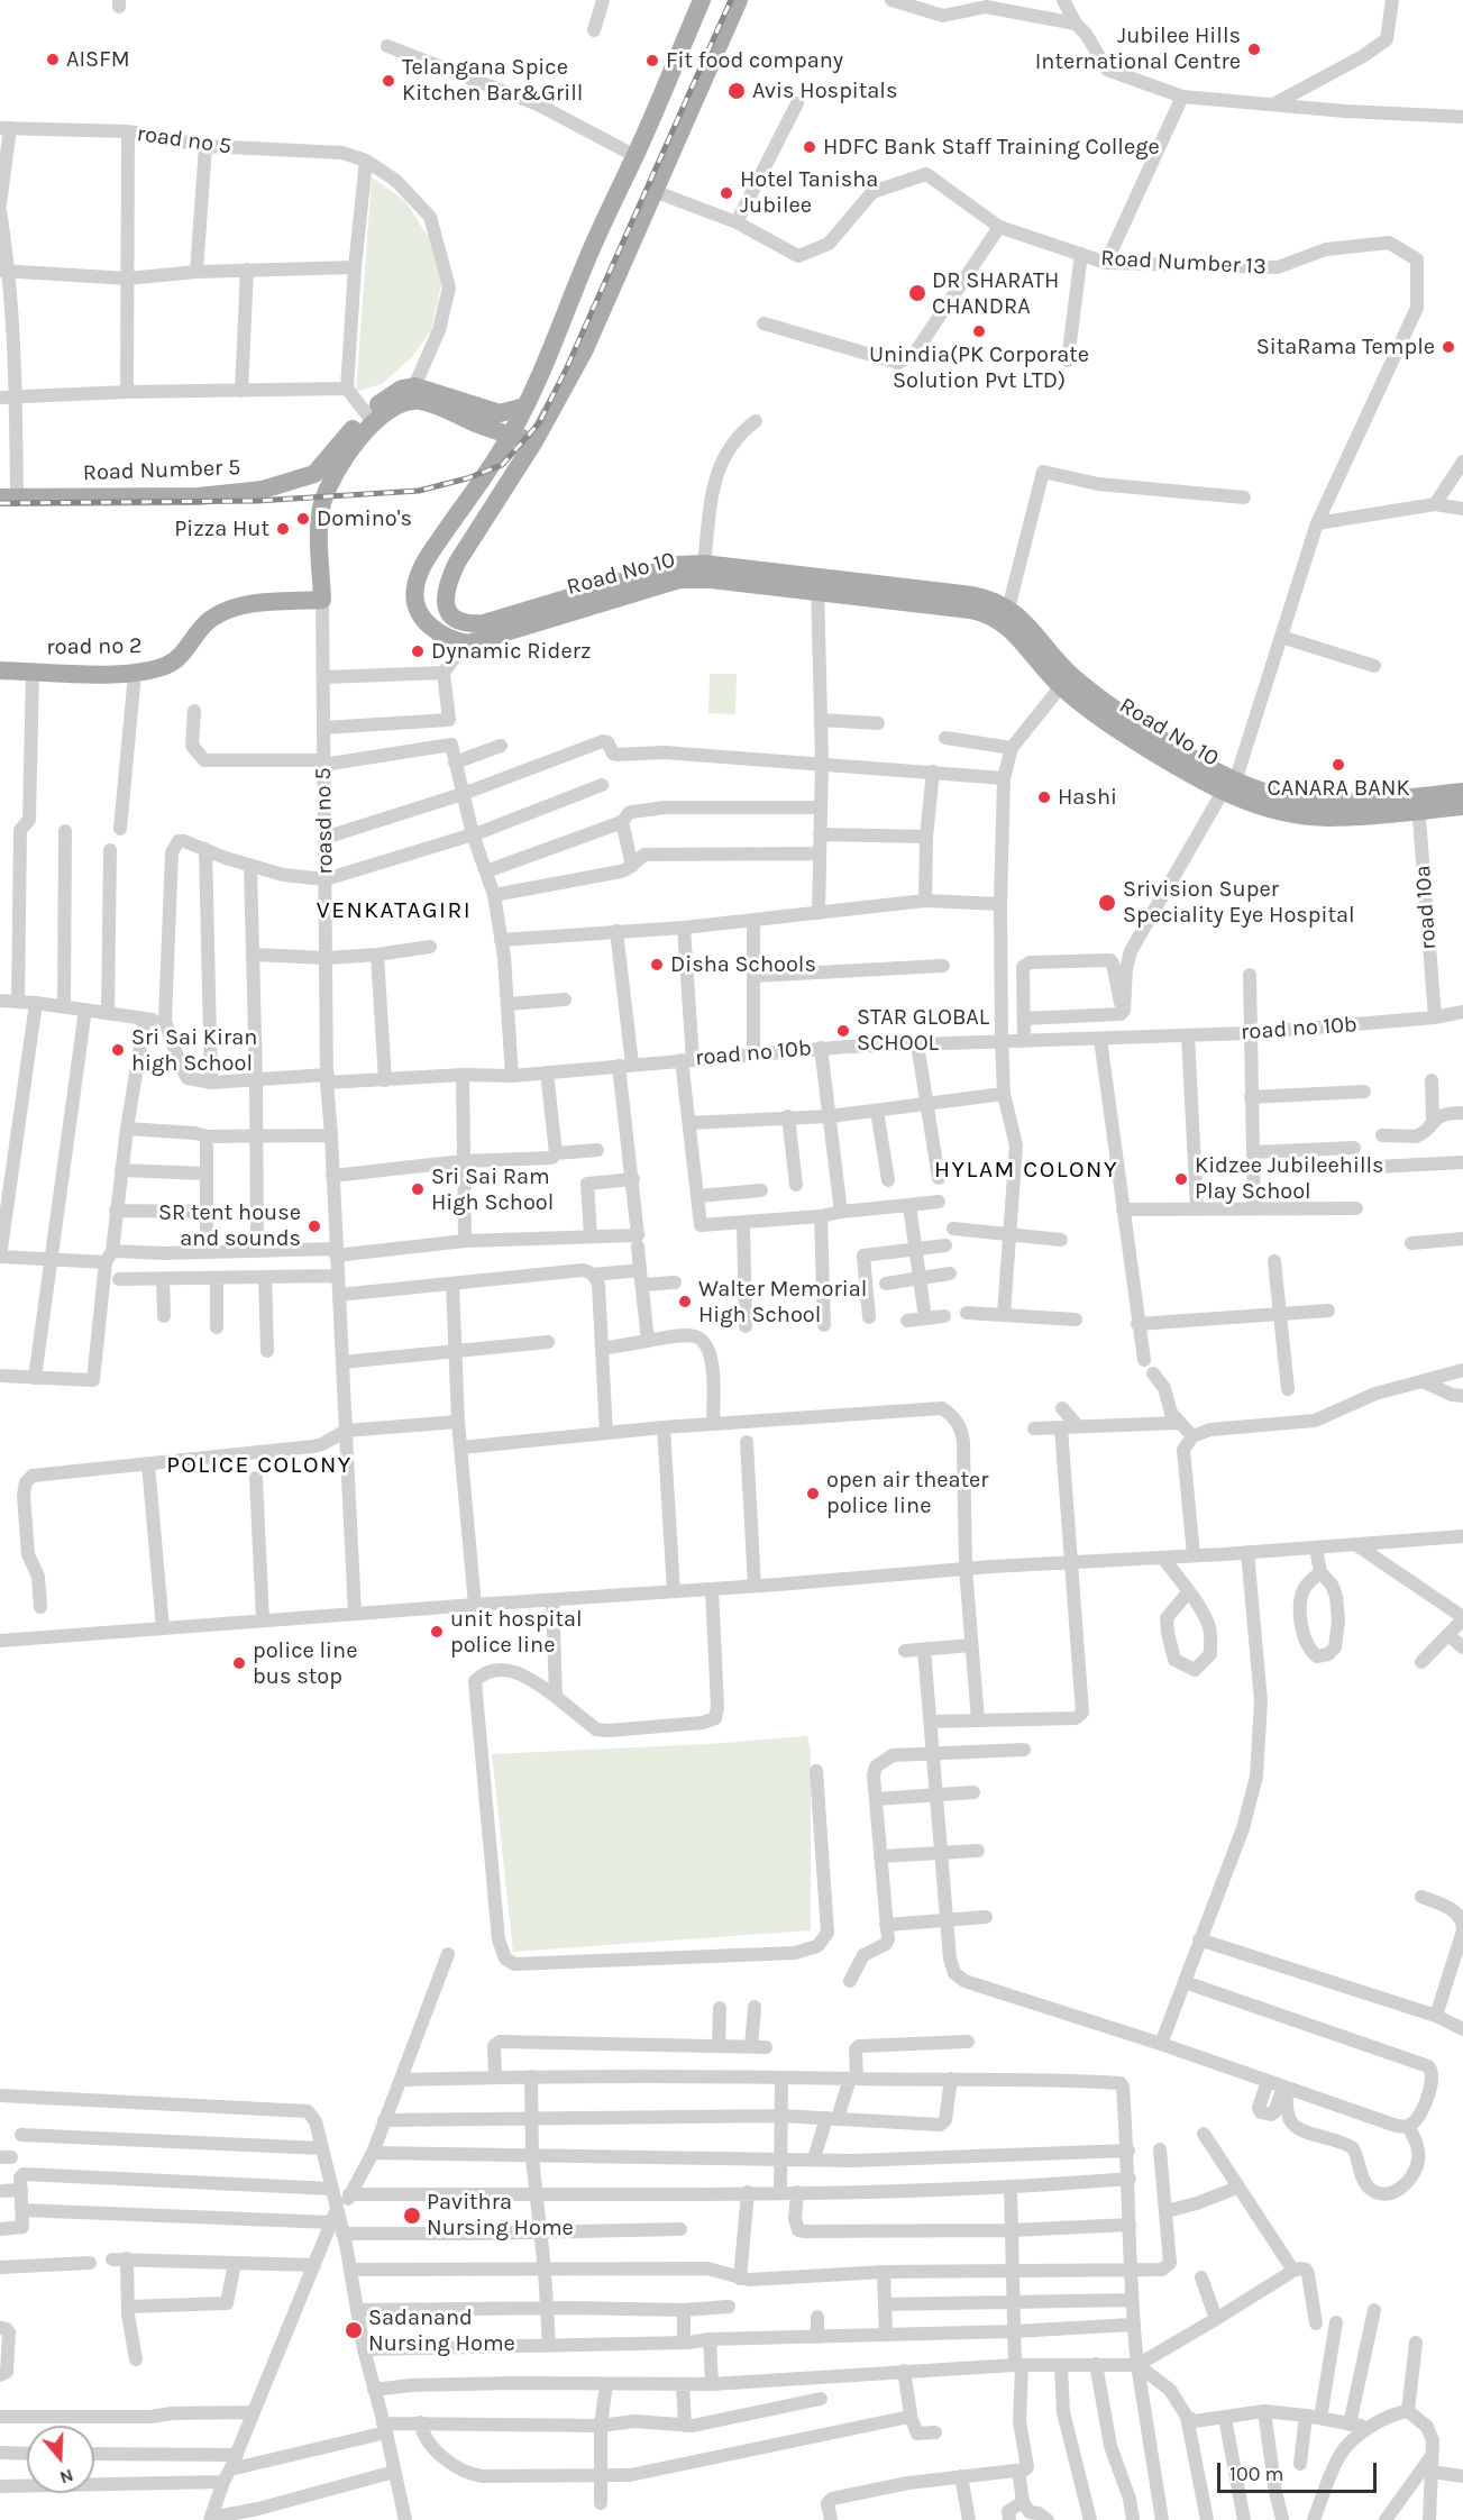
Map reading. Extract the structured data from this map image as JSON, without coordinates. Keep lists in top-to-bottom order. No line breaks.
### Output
{"streets":{"main road":["Road Number 5","Road No 10","road no 2"],"street":["road no 5","Road Number 13","roasd no 5","road 10a","road no 10b"]},"crossings":[["Road Number 13","Road No 10"],["Road No 10","road 10a"],["road no 2","roasd no 5"],["roasd no 5","road no 10b"],["road 10a","road no 10b"]],"districts":["VENKATAGIRI","HYLAM COLONY","POLICE COLONY"],"places":["Jubilee Hills International Centre","AISFM","Fit food company","Telangana Spice Kitchen Bar&Grill","Avis Hospitals","HDFC Bank Staff Training College","Hotel Tanisha Jubilee","DR SHARATH CHANDRA","Unindia(PK Corporate Solution Pvt LTD)","SitaRama Temple","Domino's","Pizza Hut","Dynamic Riderz","CANARA BANK","Hashi","Srivision Super Speciality Eye Hospital","Disha Schools","STAR GLOBAL SCHOOL","Sri Sai Kiran high School","Kidzee Jubileehills Play School","Sri Sai Ram High School","SR tent house and sounds","Walter Memorial High School","open air theater police line","unit hospital police line","police line bus stop","Pavithra Nursing Home","Sadanand Nursing Home"],"scale_bar":"100 m","north":"bottom"}
